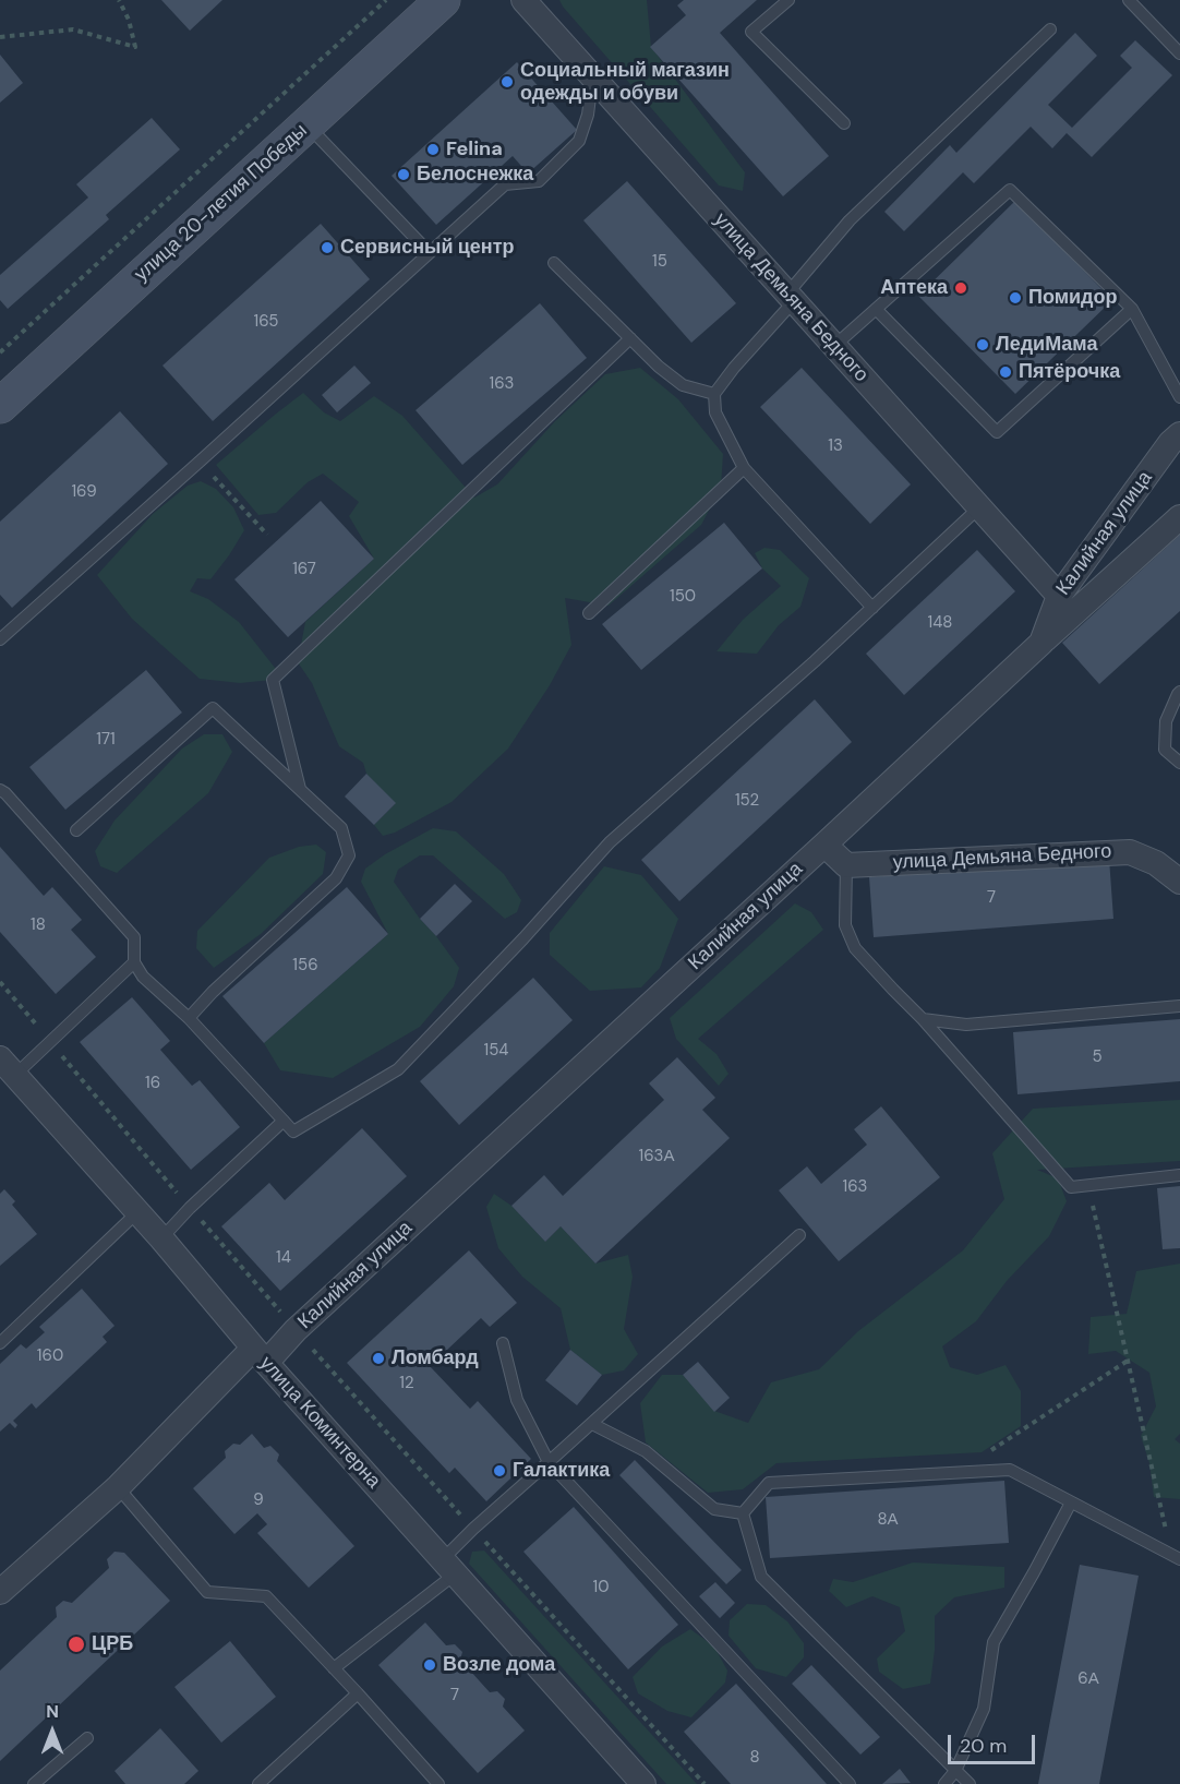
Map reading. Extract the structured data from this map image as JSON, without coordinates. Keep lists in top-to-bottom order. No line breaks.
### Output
{"streets":{"main road":["улица 20-летия Победы"],"street":["улица Демьяна Бедного","Калийная улица","улица Коминтерна"]},"crossings":[["улица Демьяна Бедного","Калийная улица"],["Калийная улица","улица Коминтерна"]],"places":["Социальный магазин одежды и обуви","Felina","Белоснежка","Сервисный центр","Аптека","Помидор","ЛедиМама","Пятёрочка","Ломбард","Галактика","ЦРБ","Возле дома"],"house_numbers":["15","165","163","13","169","167","150","148","171","152","7","18","156","154","5","16","163А","163","14","160","12","9","8А","10","6А","7","8"],"scale_bar":"20 m","north":"top"}
